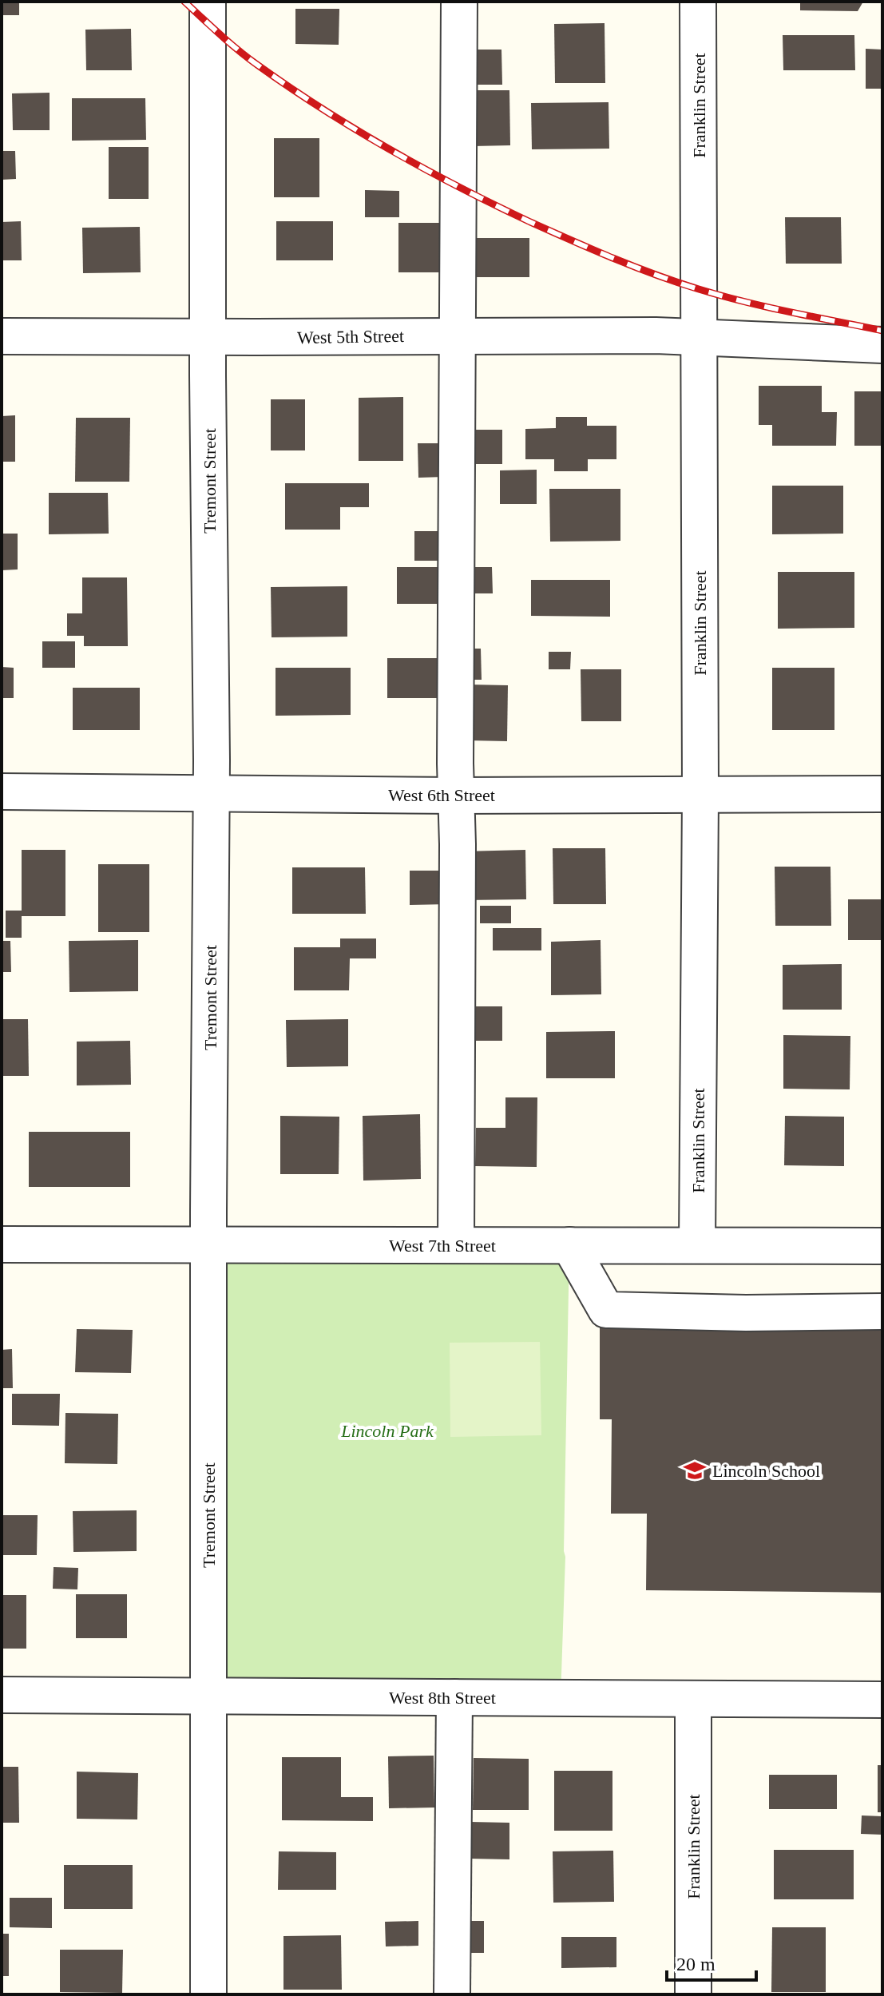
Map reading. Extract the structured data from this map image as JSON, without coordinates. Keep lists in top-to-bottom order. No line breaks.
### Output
{"streets":{"street":["Franklin Street","West 5th Street","Tremont Street","West 6th Street","West 7th Street","West 8th Street"]},"crossings":[["Franklin Street","West 5th Street"],["Franklin Street","West 6th Street"],["Franklin Street","West 7th Street"],["Franklin Street","West 8th Street"],["West 5th Street","Tremont Street"],["Tremont Street","West 6th Street"],["Tremont Street","West 7th Street"],["Tremont Street","West 8th Street"]],"parks":["Lincoln Park"],"places":{"school or university":["Lincoln School"]},"scale_bar":"20 m"}
